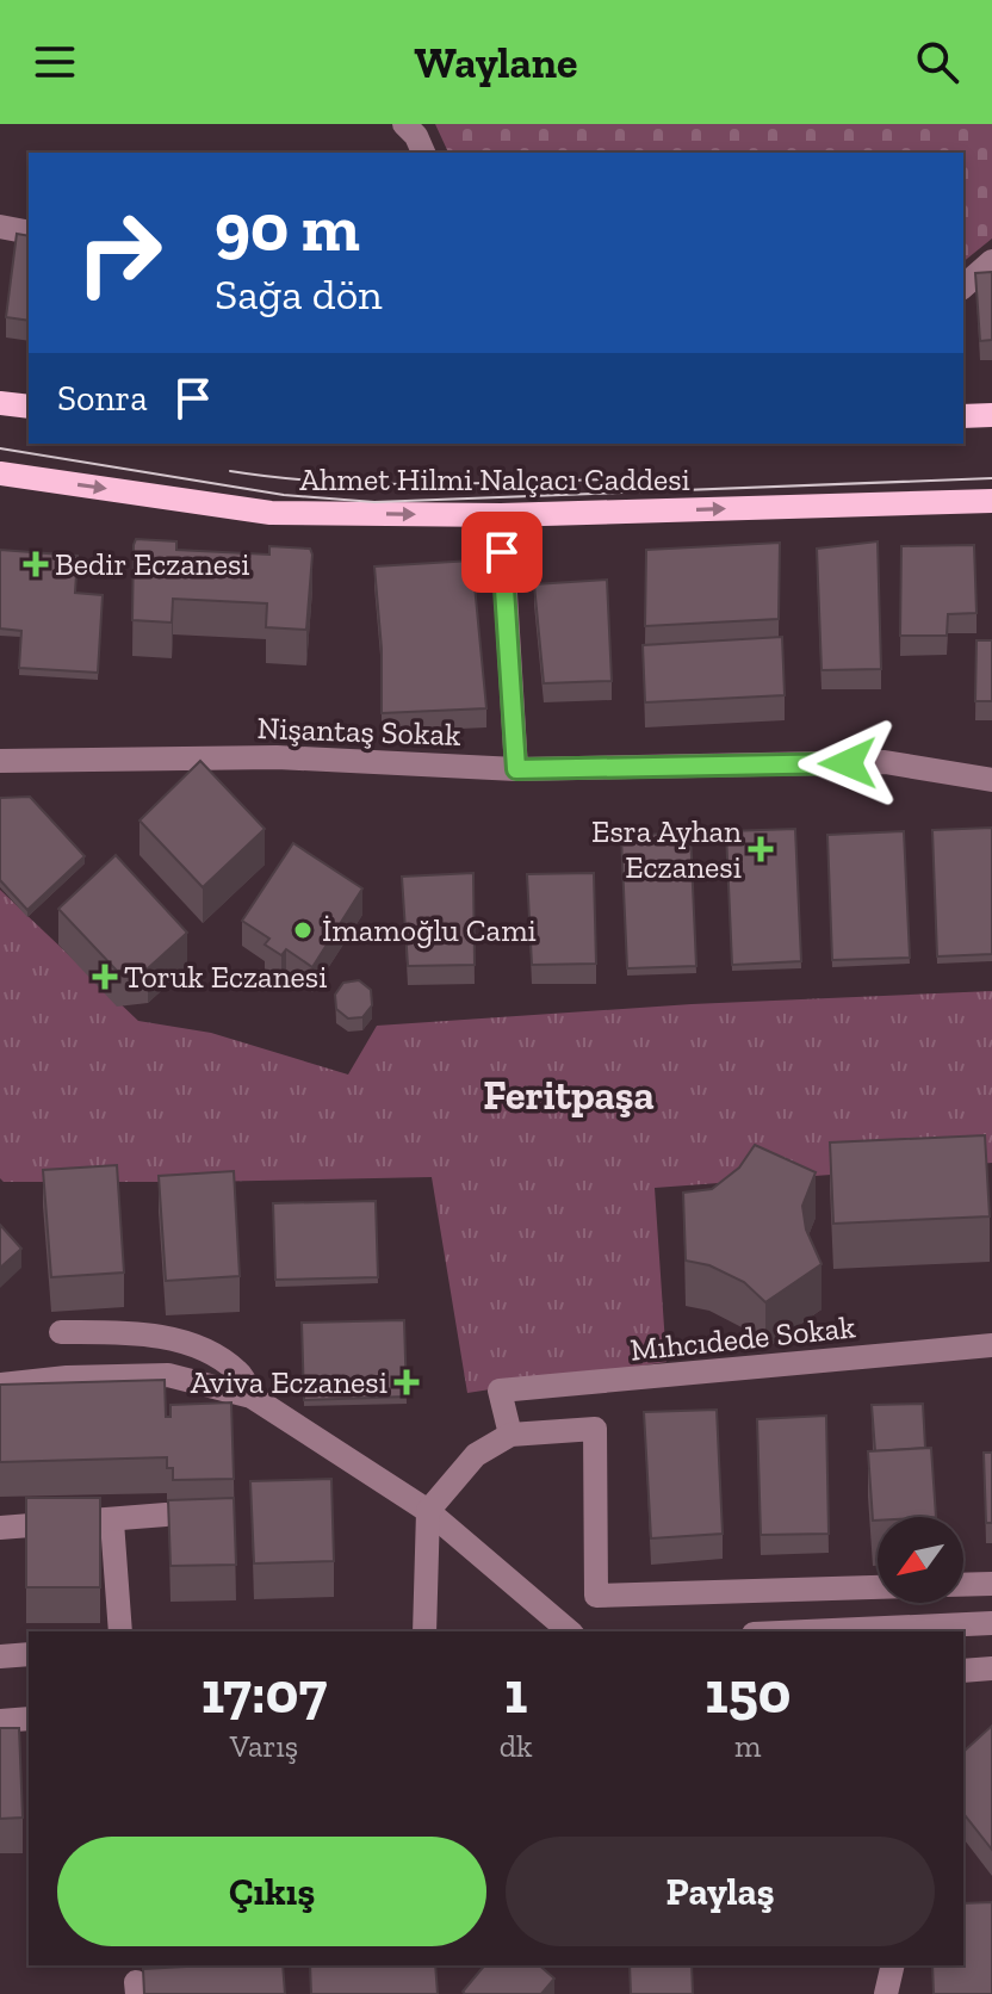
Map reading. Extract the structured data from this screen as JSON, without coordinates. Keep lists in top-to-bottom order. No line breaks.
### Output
{"streets":{"main road":["Ahmet Hilmi Nalçacı Caddesi"],"street":["Nişantaş Sokak","Mıhcıdede Sokak"]},"one_way":["Ahmet Hilmi Nalçacı Caddesi"],"districts":["Feritpaşa"],"places":{"health":["Bedir Eczanesi","Esra Ayhan Eczanesi","Toruk Eczanesi","Aviva Eczanesi"],"other":["İmamoğlu Cami"]},"north":"bottom left","page":{"header":"Waylane","turn":["90 m","Sağa dön"],"then":"Sonra","eta":["17:07","Varış","1","dk","150","m"],"buttons":["Çıkış","Paylaş"]}}
